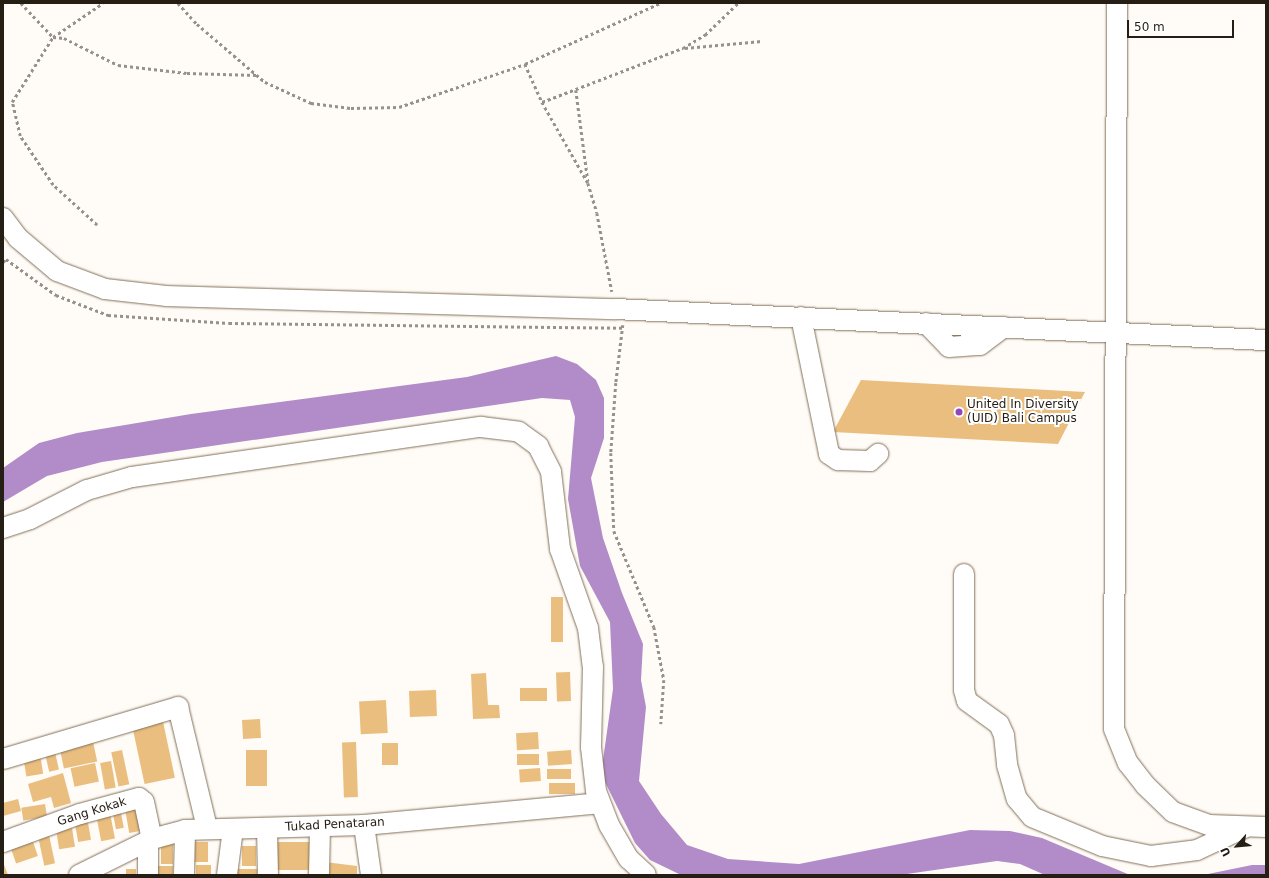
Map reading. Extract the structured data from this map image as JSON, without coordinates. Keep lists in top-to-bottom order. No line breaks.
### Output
{"streets":{"street":["Gang Kokak","Tukad Penataran"]},"crossings":[["Gang Kokak","Tukad Penataran"]],"places":["United In Diversity (UID) Bali Campus"],"scale_bar":"50 m","north":"bottom left"}
